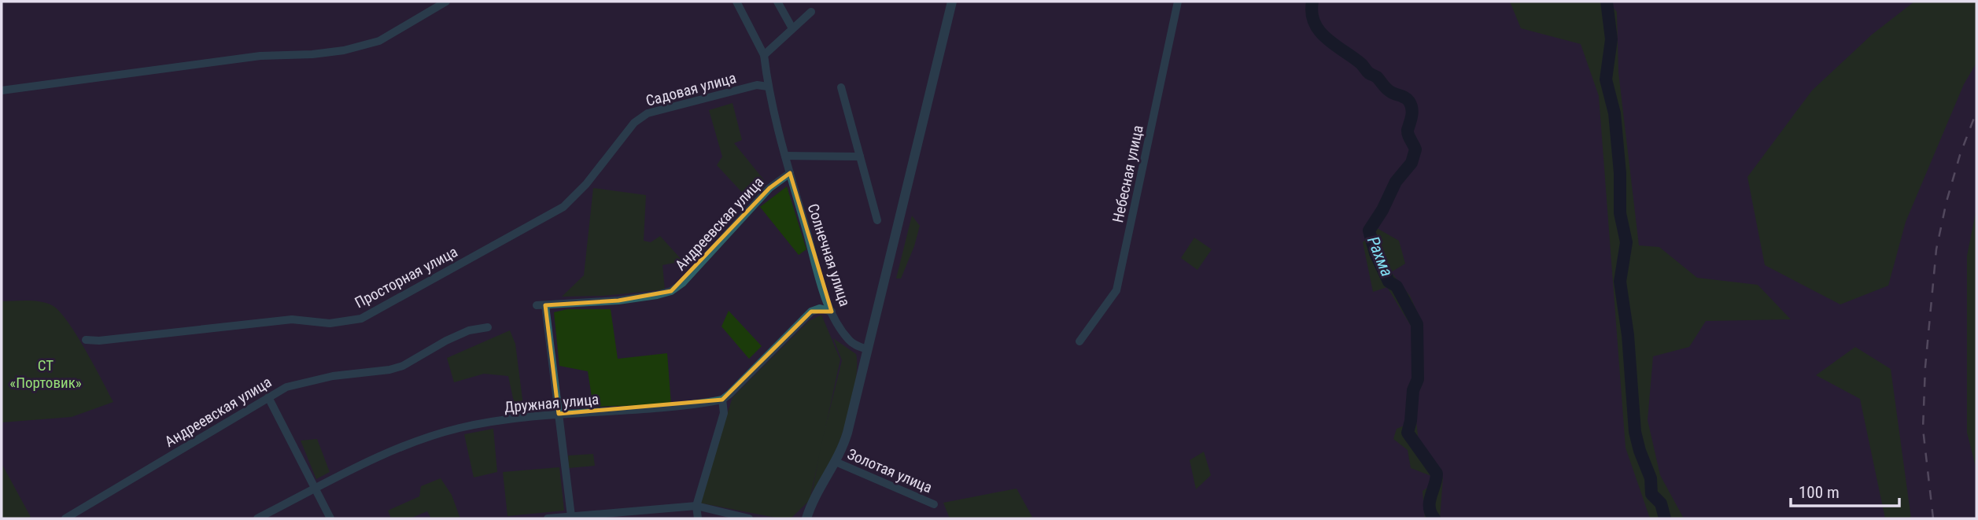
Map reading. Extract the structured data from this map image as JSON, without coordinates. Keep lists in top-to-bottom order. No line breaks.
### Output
{"streets":{"street":["Садовая улица","Небесная улица","Андреевская улица","Солнечная улица","Просторная улица","Дружная улица","Золотая улица"]},"crossings":[["Садовая улица","Солнечная улица"],["Садовая улица","Просторная улица"],["Андреевская улица","Солнечная улица"]],"water":["Рахма"],"parks":["СТ «Портовик»"],"scale_bar":"100 m"}
